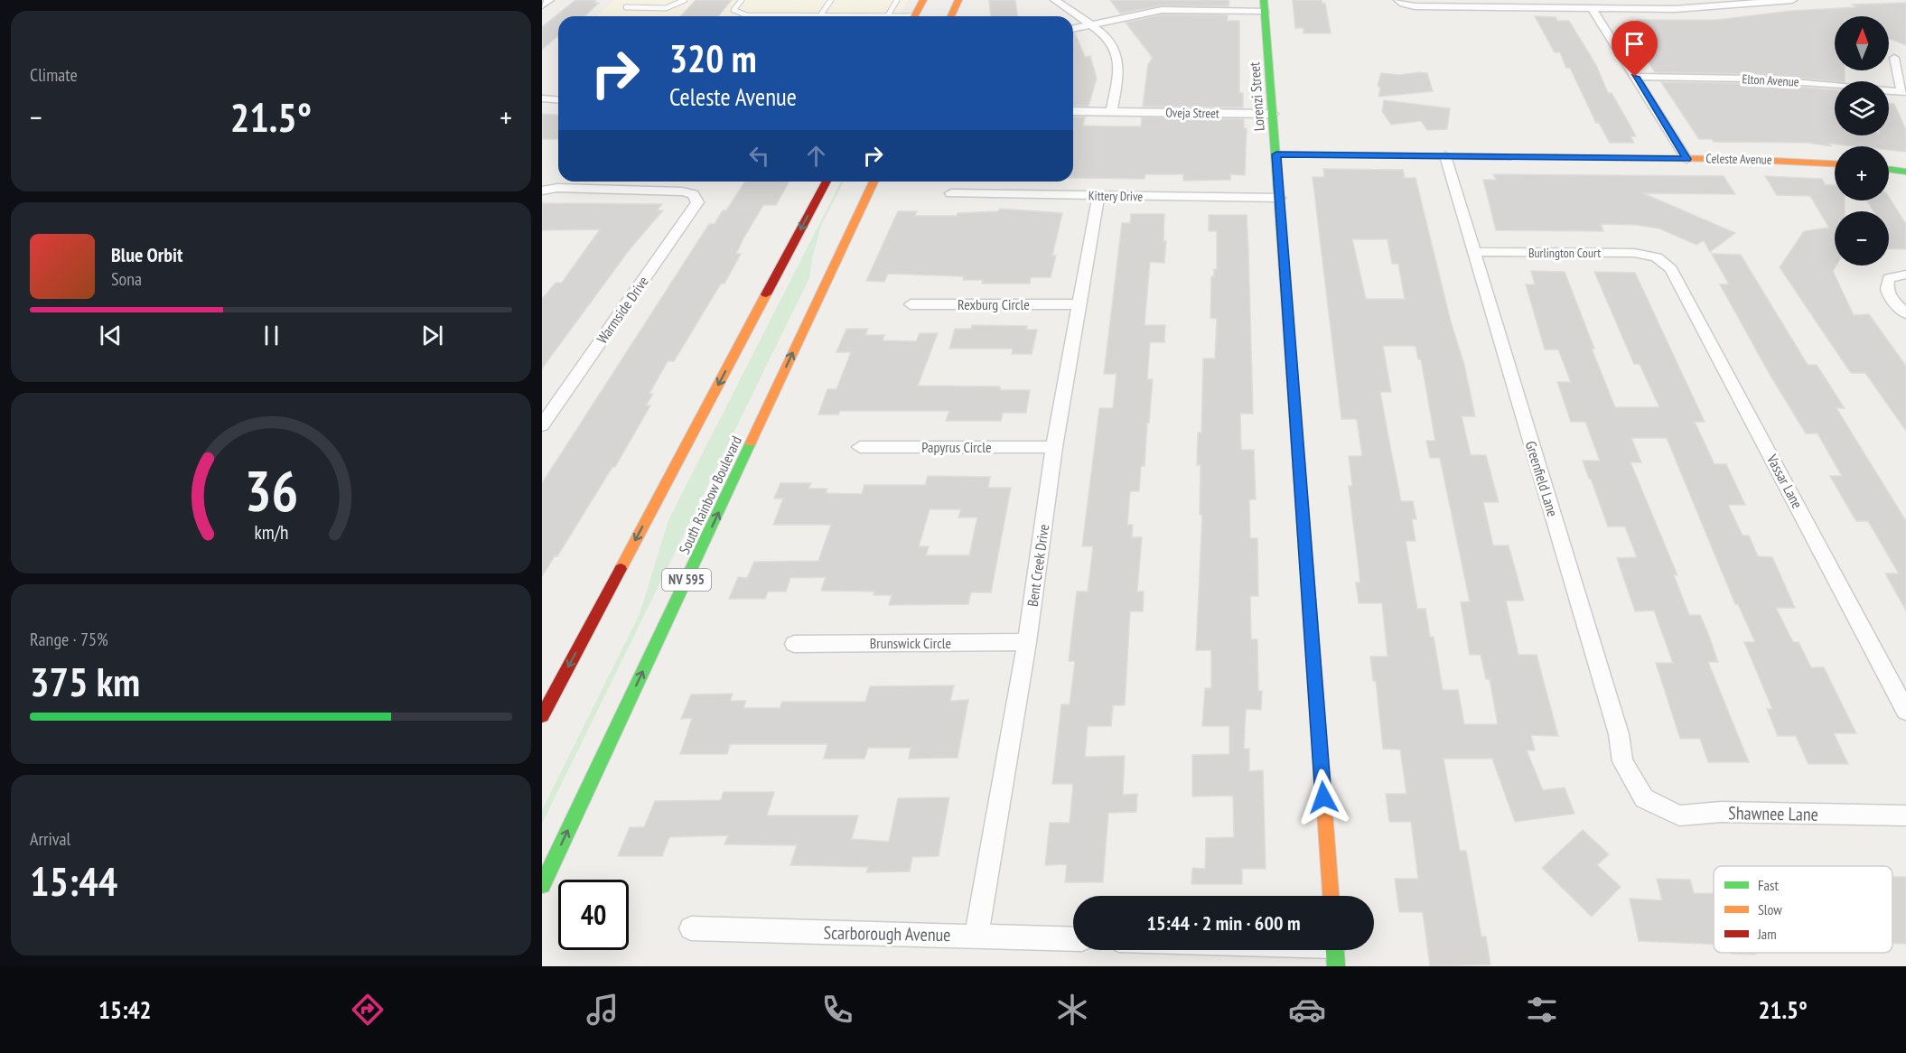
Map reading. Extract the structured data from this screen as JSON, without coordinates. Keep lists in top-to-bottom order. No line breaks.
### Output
{"streets":{"street":["Elton Avenue","Lorenzi Street","Oveja Street","Celeste Avenue","Kittery Drive","Burlington Court","Rexburg Circle","Warmside Drive","Papyrus Circle","Greenfield Lane","Vassar Lane","South Rainbow Boulevard","Bent Creek Drive","NV 595","Brunswick Circle","Shawnee Lane","Scarborough Avenue"]},"crossings":[["Lorenzi Street","Oveja Street"],["Lorenzi Street","Celeste Avenue"],["Lorenzi Street","Kittery Drive"],["Celeste Avenue","Greenfield Lane"],["Kittery Drive","Bent Creek Drive"],["Burlington Court","Greenfield Lane"],["Burlington Court","Vassar Lane"],["Rexburg Circle","Bent Creek Drive"],["Papyrus Circle","Bent Creek Drive"],["Greenfield Lane","Shawnee Lane"],["Bent Creek Drive","Brunswick Circle"],["Bent Creek Drive","Scarborough Avenue"]],"legend":["Fast","Slow","Jam"],"north":"top","page":{"tile":["Climate",["Range · 75%","375 km"],["Arrival","15:44"]],"map_buttons":["+","−"],"turn":["320 m","Celeste Avenue"],"heat":["−","21.5°","+"],"song":["Blue Orbit","Sona"],"limit":"40","trip":"15:44 · 2 min · 600 m","tabs":["15:42","21.5°"],"gauge":["36","km/h"]}}
